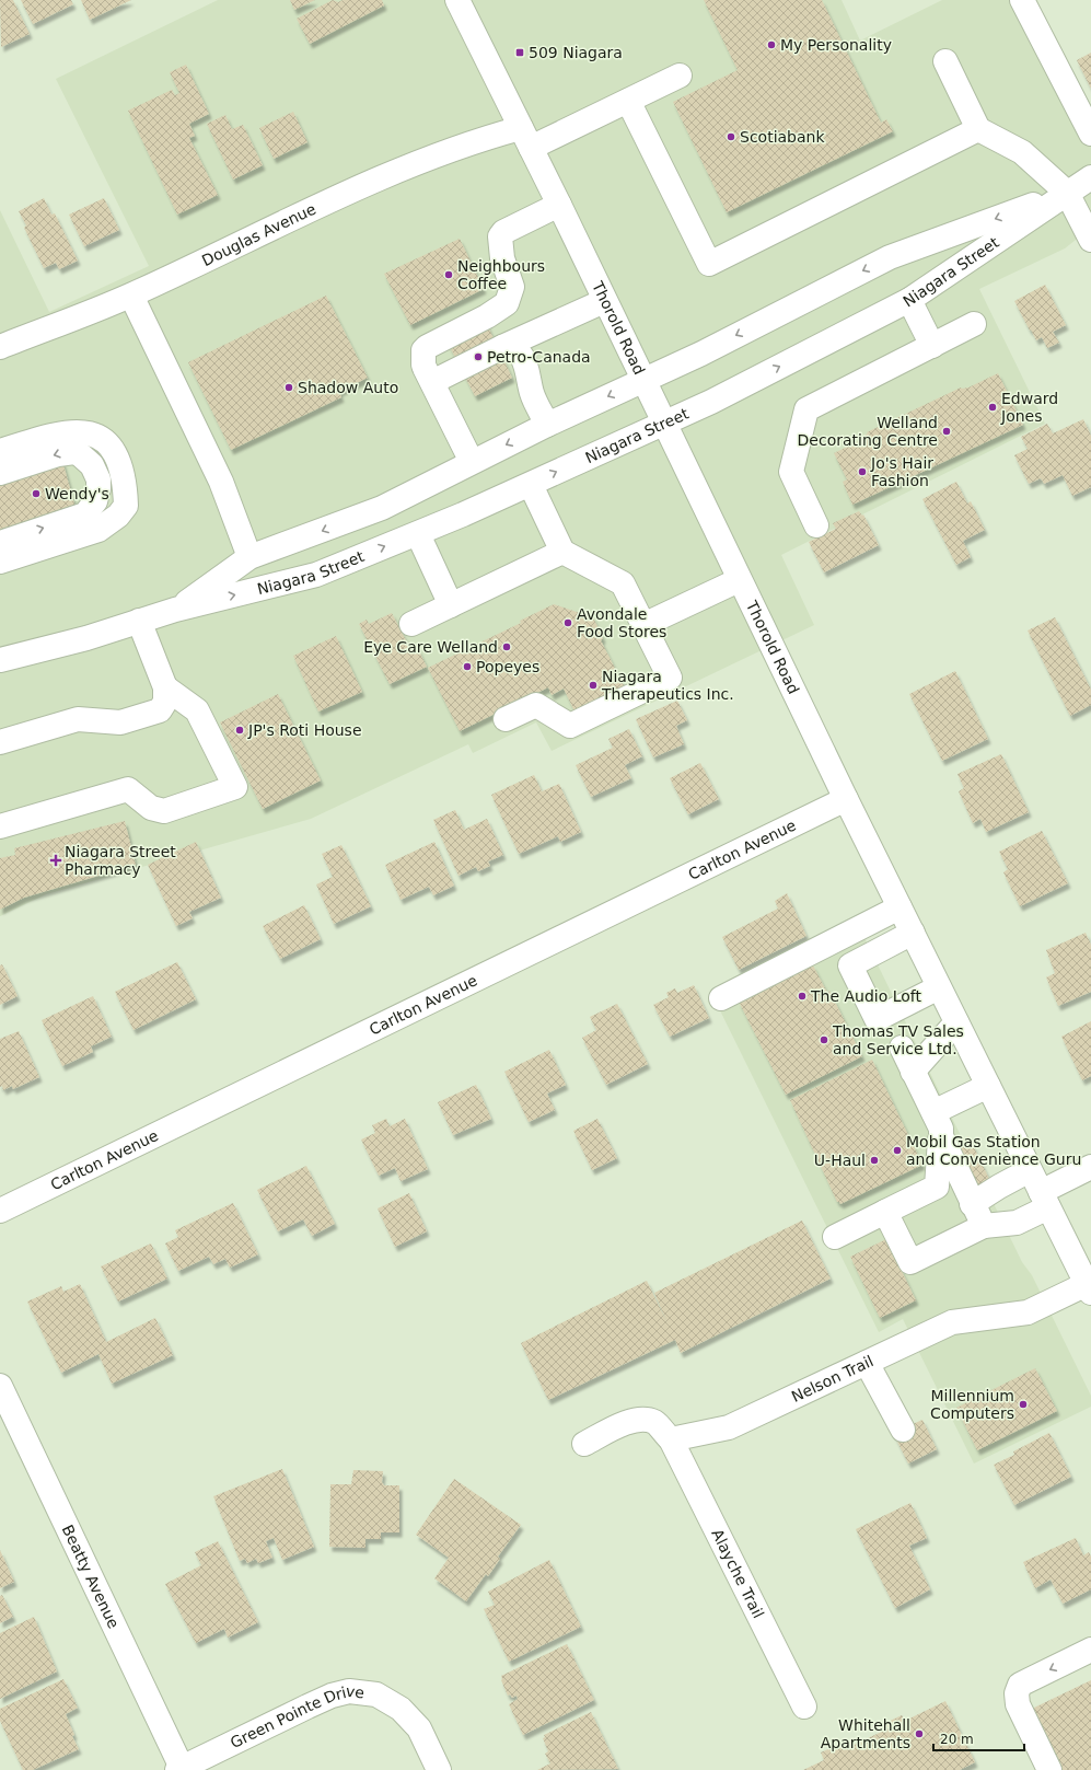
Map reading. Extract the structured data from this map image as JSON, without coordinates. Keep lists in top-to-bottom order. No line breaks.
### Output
{"streets":{"street":["Douglas Avenue","Niagara Street","Thorold Road","Carlton Avenue","Nelson Trail","Alayche Trail","Beatty Avenue","Green Pointe Drive"]},"crossings":[["Douglas Avenue","Thorold Road"],["Niagara Street","Thorold Road"],["Thorold Road","Carlton Avenue"],["Thorold Road","Nelson Trail"],["Nelson Trail","Alayche Trail"],["Beatty Avenue","Green Pointe Drive"]],"places":{"other":["My Personality","Scotiabank","Neighbours Coffee","Petro-Canada","Shadow Auto","Edward Jones","Welland Decorating Centre","Jo's Hair Fashion","Wendy's","Avondale Food Stores","Eye Care Welland","Popeyes","Niagara Therapeutics Inc.","JP's Roti House","The Audio Loft","Thomas TV Sales and Service Ltd.","Mobil Gas Station and Convenience Guru","U-Haul","Millennium Computers","Whitehall Apartments"],"transit":["509 Niagara"],"health":["Niagara Street Pharmacy"]},"scale_bar":"20 m"}
